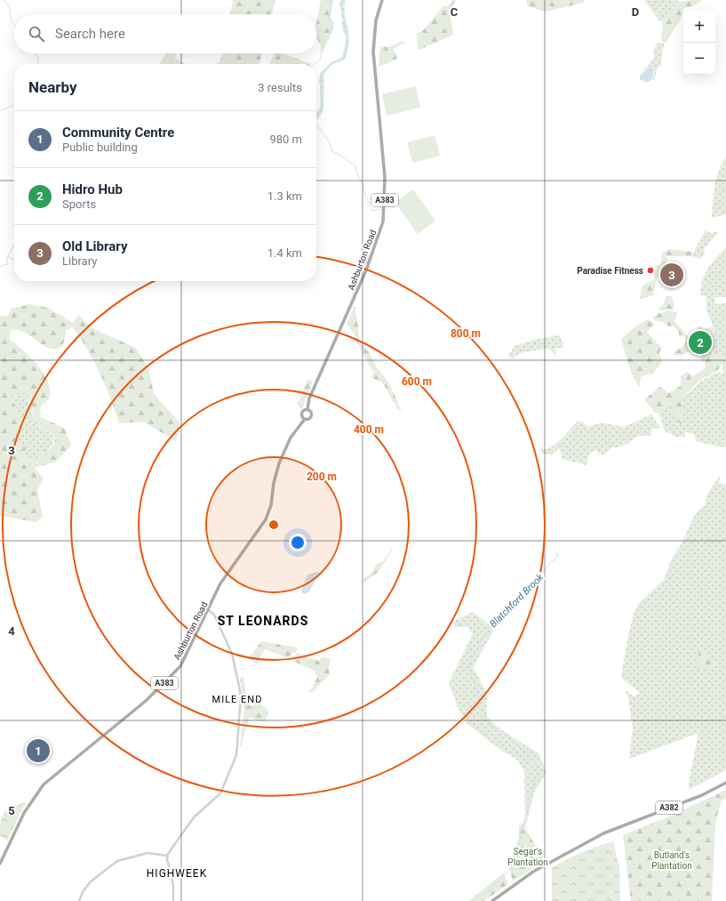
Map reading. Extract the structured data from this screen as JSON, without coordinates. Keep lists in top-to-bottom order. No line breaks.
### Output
{"streets":{"main road":["A383","Ashburton Road","A382"]},"districts":["ST LEONARDS","MILE END","HIGHWEEK"],"water":["Blatchford Brook"],"parks":["Segar's Plantation","Butland's Plantation"],"places":["Paradise Fitness"],"page":{"map_buttons":["+","−"],"search":"Search here","heading":["Nearby","3 results"],"list":[{"mark":"1","name":"Community Centre","note":"Public building","value":"980 m"},{"mark":"2","name":"Hidro Hub","note":"Sports","value":"1.3 km"},{"mark":"3","name":"Old Library","note":"Library","value":"1.4 km"}],"pins":["3","2","1"]},"grid":{"columns":["C","D"],"rows":["3","4","5"]},"rings":["800 m","600 m","400 m","200 m"]}
